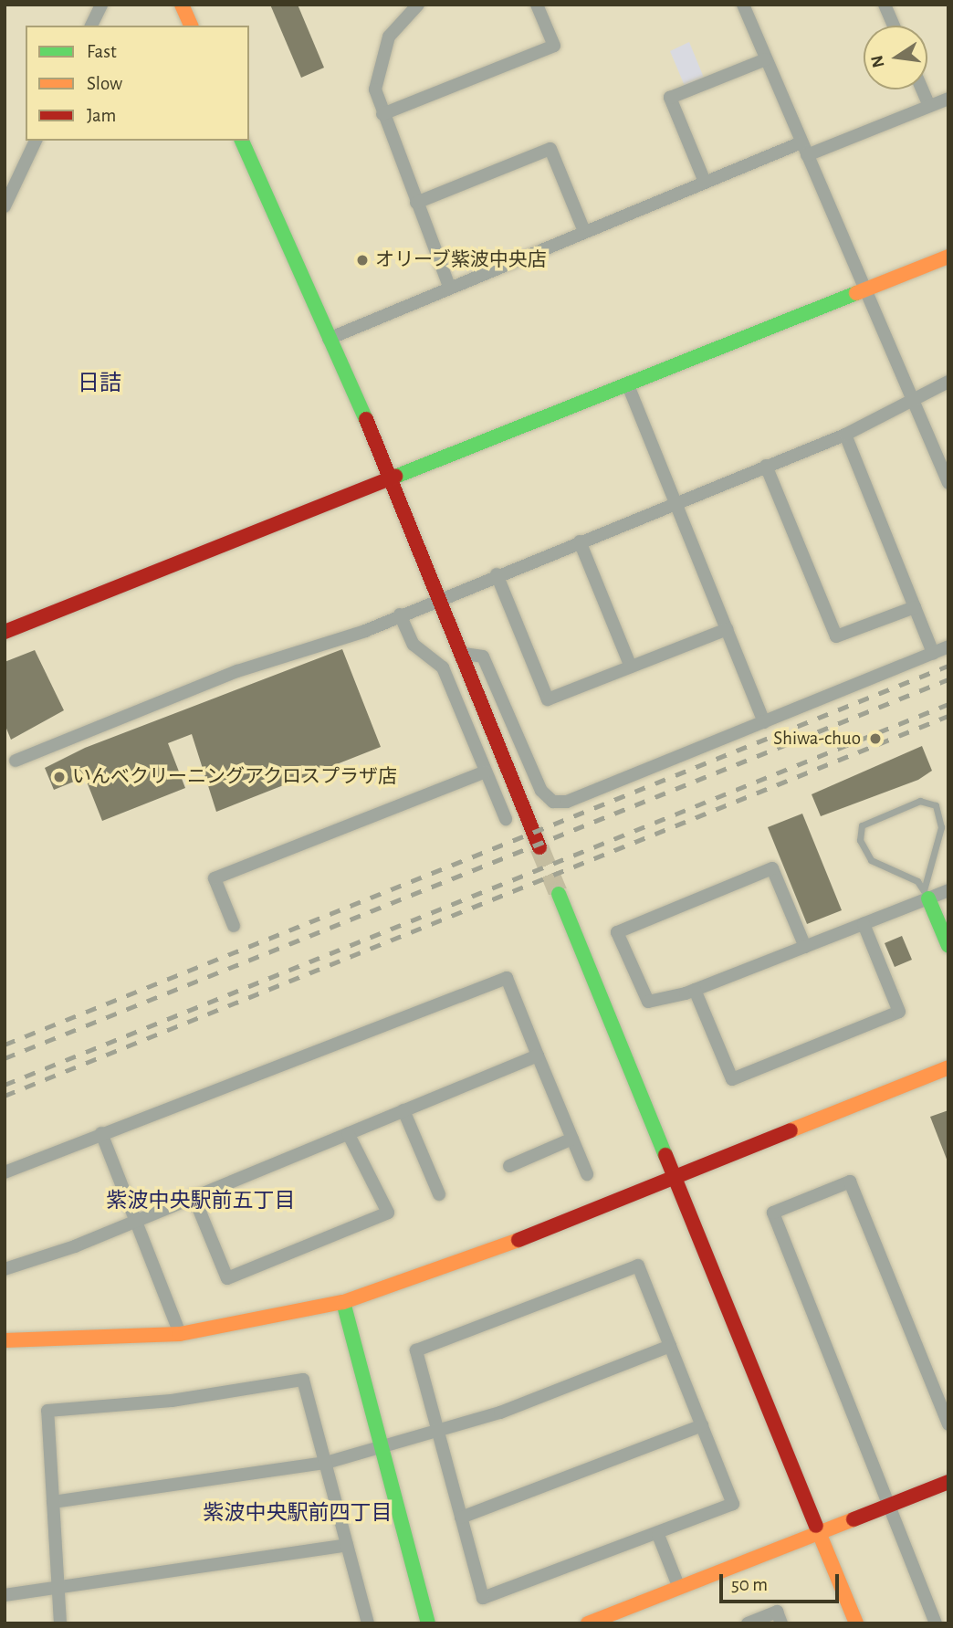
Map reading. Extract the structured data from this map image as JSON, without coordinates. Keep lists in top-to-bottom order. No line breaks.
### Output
{"districts":["日詰","紫波中央駅前五丁目","紫波中央駅前四丁目"],"places":["オリーブ紫波中央店","Shiwa-chuo","いんべクリーニングアクロスプラザ店"],"legend":["Fast","Slow","Jam"],"scale_bar":"50 m","north":"left"}
